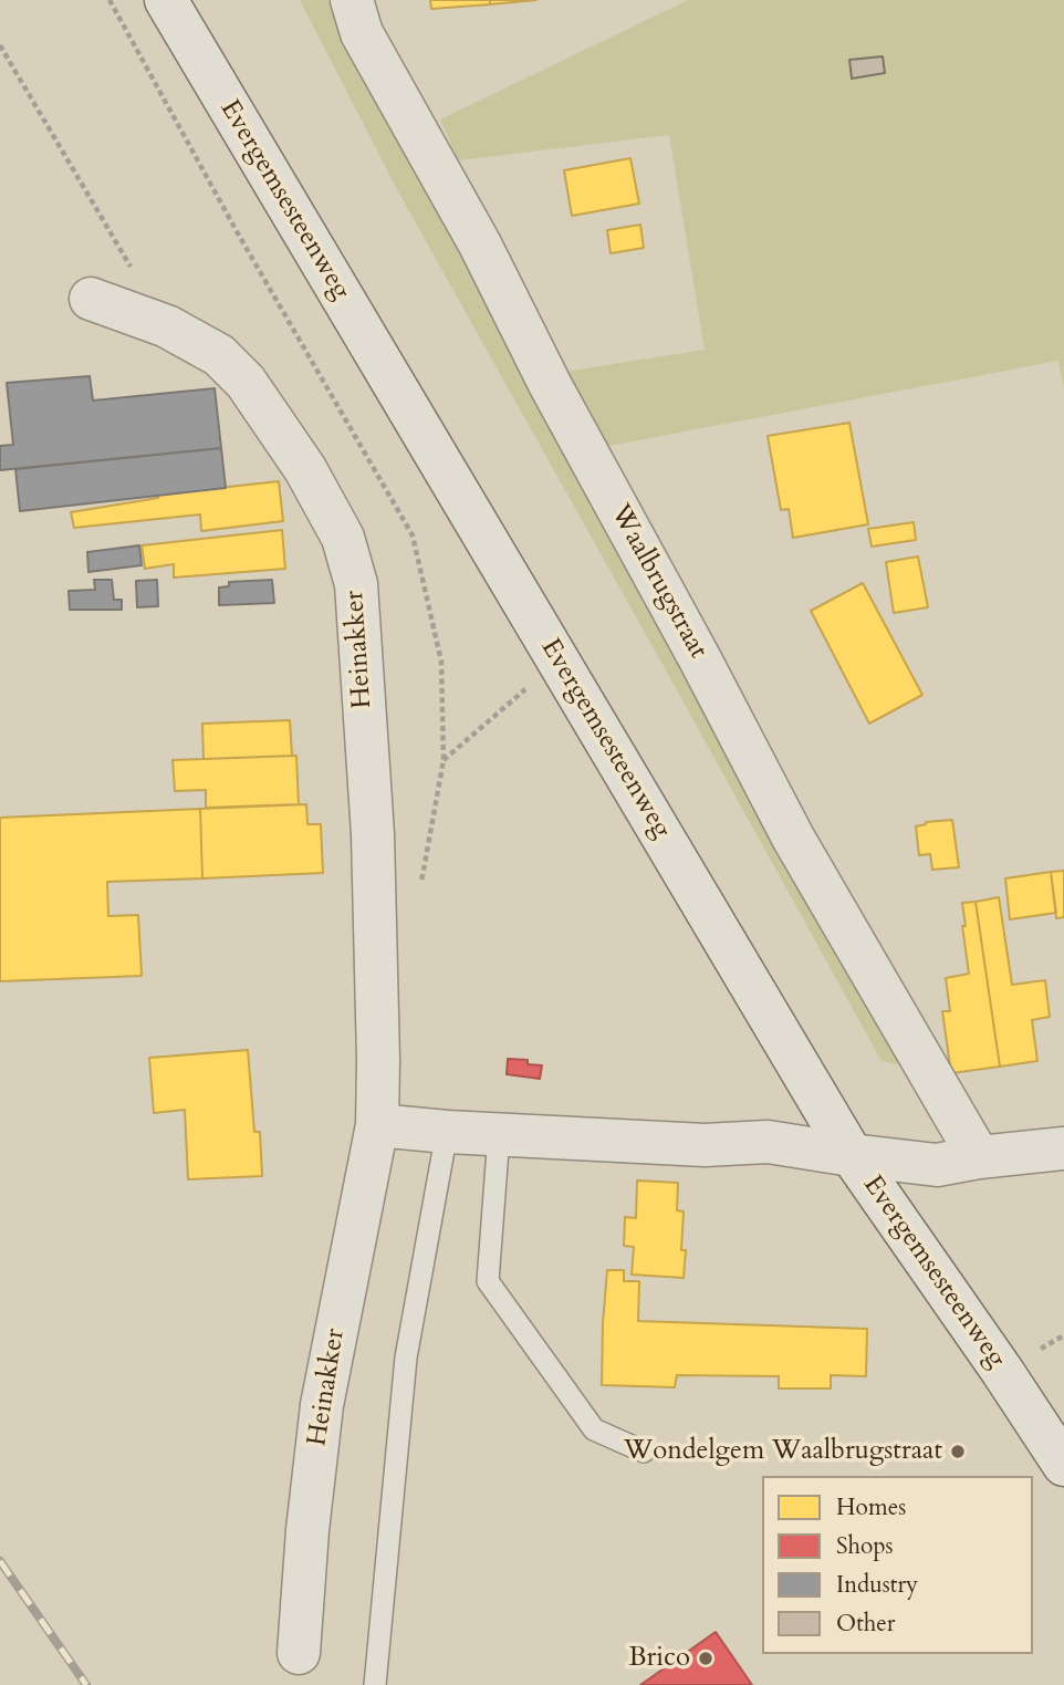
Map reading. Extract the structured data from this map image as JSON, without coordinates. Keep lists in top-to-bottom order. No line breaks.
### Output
{"streets":{"street":["Evergemsesteenweg","Waalbrugstraat","Heinakker"]},"places":["Wondelgem Waalbrugstraat","Brico"],"legend":["Homes","Shops","Industry","Other"]}
